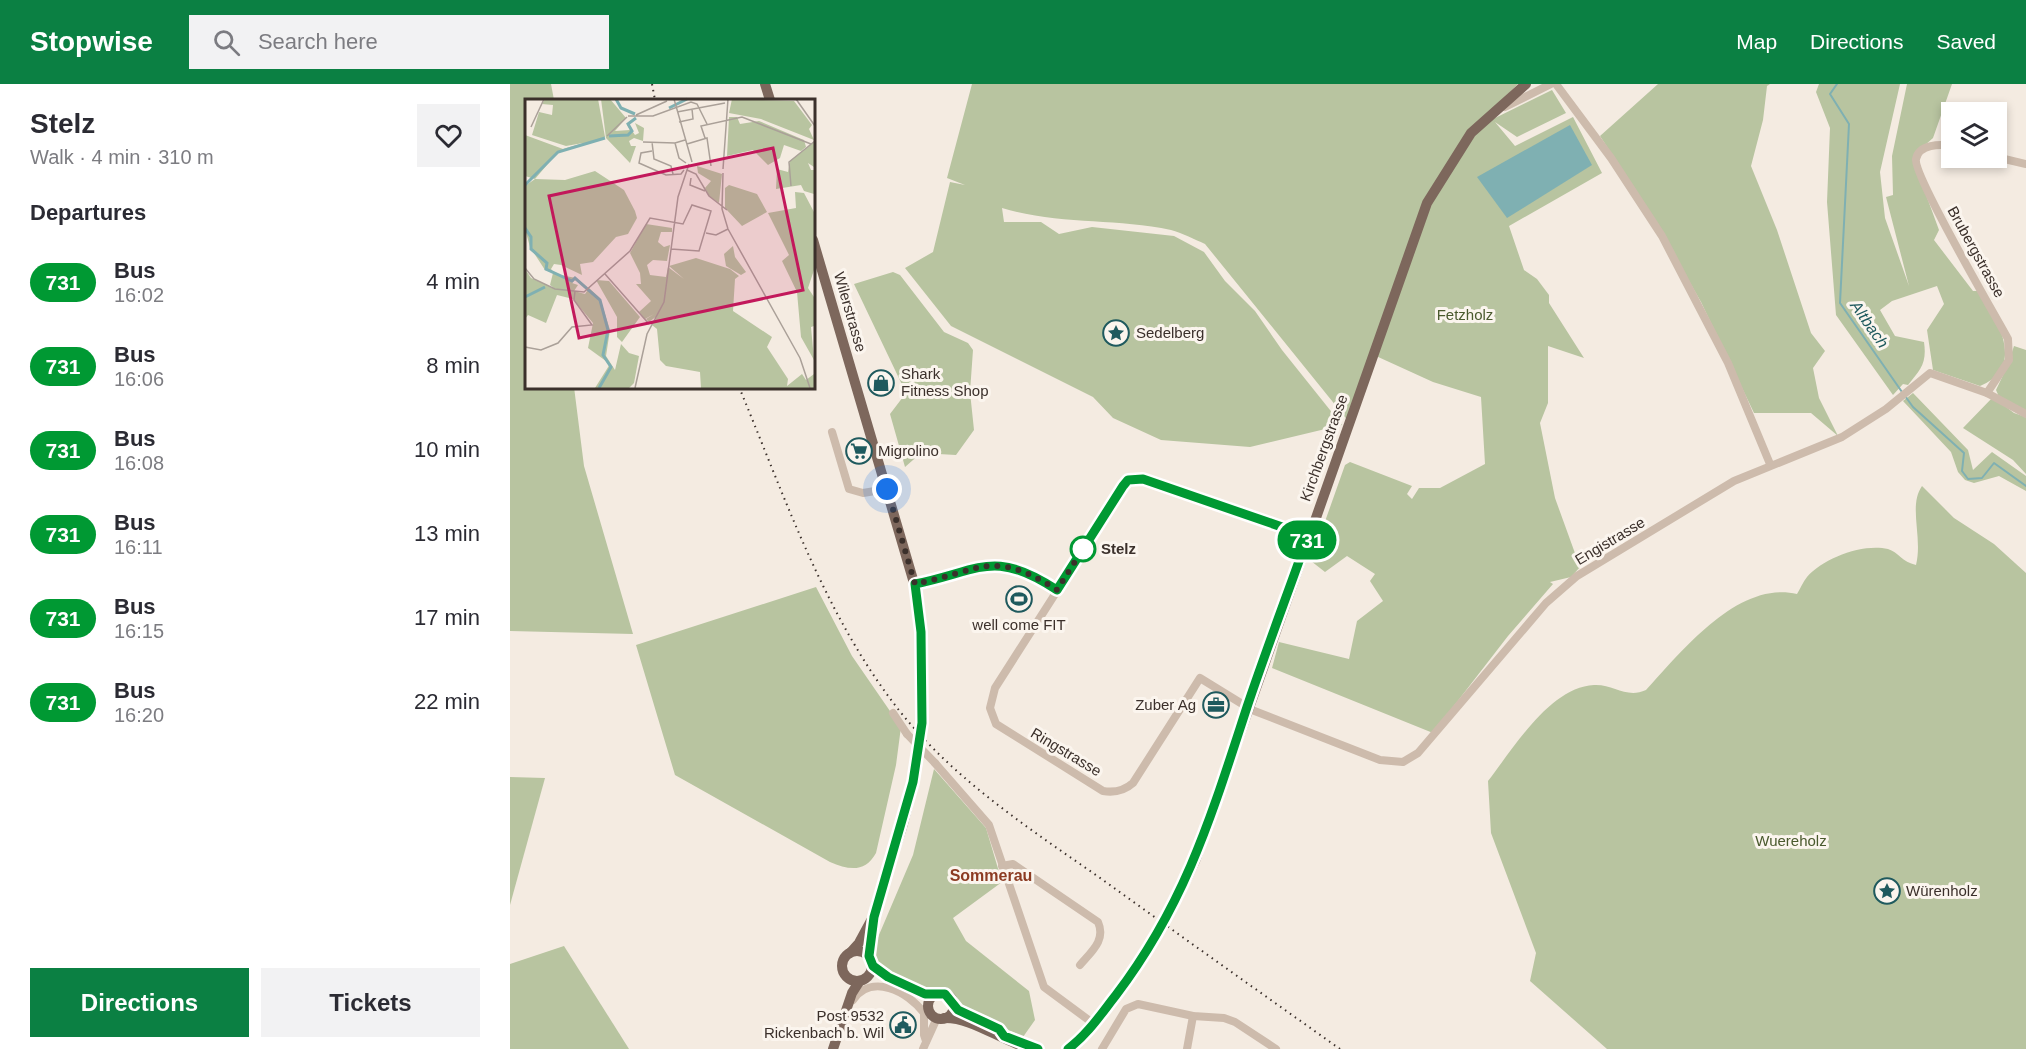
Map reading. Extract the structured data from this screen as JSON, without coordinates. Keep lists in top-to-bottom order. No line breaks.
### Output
{"streets":{"main road":["Wilerstrasse","Kirchbergstrasse"],"street":["Brubergstrasse","Engistrasse","Ringstrasse"]},"crossings":[["Brubergstrasse","Engistrasse"],["Kirchbergstrasse","Engistrasse"],["Kirchbergstrasse","Ringstrasse"],["Engistrasse","Ringstrasse"]],"districts":["Sommerau"],"water":["Altbach"],"parks":["Fetzholz","Wuereholz"],"places":{"place":["Sedelberg","Würenholz"],"shop":["Shark Fitness Shop"],"supermarket":["Migrolino"],"other":["Stelz"],"sports":["well come FIT"],"office":["Zuber Ag"],"public building":["Post 9532 Rickenbach b. Wil"]},"lines":["bus line 731"],"page":{"header":"Stopwise","search":"Search here","nav":["Map","Directions","Saved"],"heading":[["Stelz","Walk · 4 min · 310 m"],"Departures"],"on_map":"731","list":[{"mark":"731","name":"Bus","note":"16:02","value":"4 min"},{"mark":"731","name":"Bus","note":"16:06","value":"8 min"},{"mark":"731","name":"Bus","note":"16:08","value":"10 min"},{"mark":"731","name":"Bus","note":"16:11","value":"13 min"},{"mark":"731","name":"Bus","note":"16:15","value":"17 min"},{"mark":"731","name":"Bus","note":"16:20","value":"22 min"}],"buttons":["Directions","Tickets"]}}
